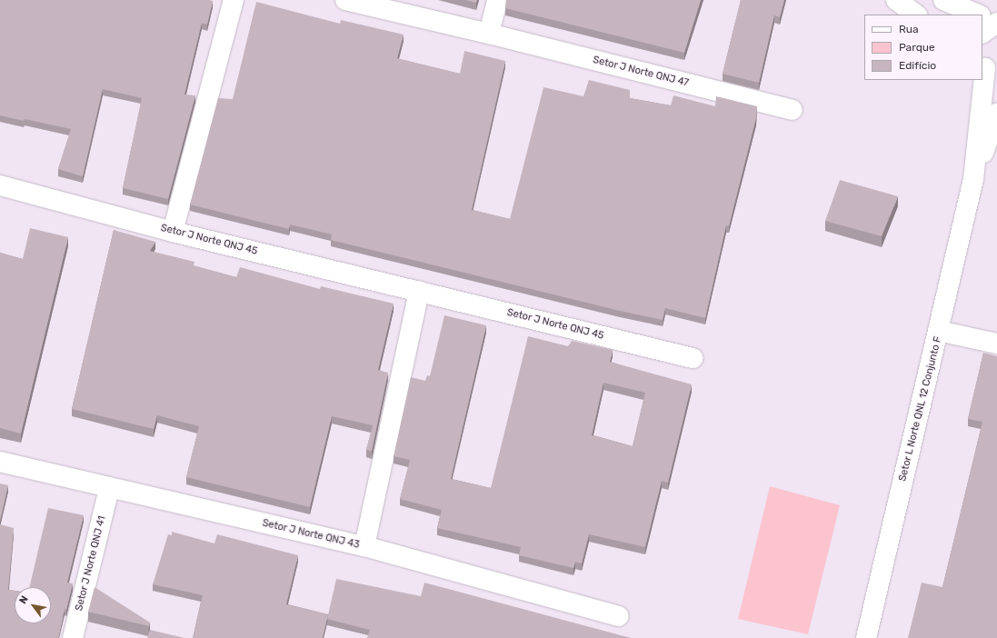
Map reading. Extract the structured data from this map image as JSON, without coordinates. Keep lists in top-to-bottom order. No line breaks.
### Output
{"streets":{"street":["Setor J Norte QNJ 47","Setor J Norte QNJ 45","Setor L Norte QNL 12 Conjunto F","Setor J Norte QNJ 43","Setor J Norte QNJ 41"]},"crossings":[["Setor J Norte QNJ 43","Setor J Norte QNJ 41"]],"legend":["Rua","Parque","Edifício"],"north":"top left"}
